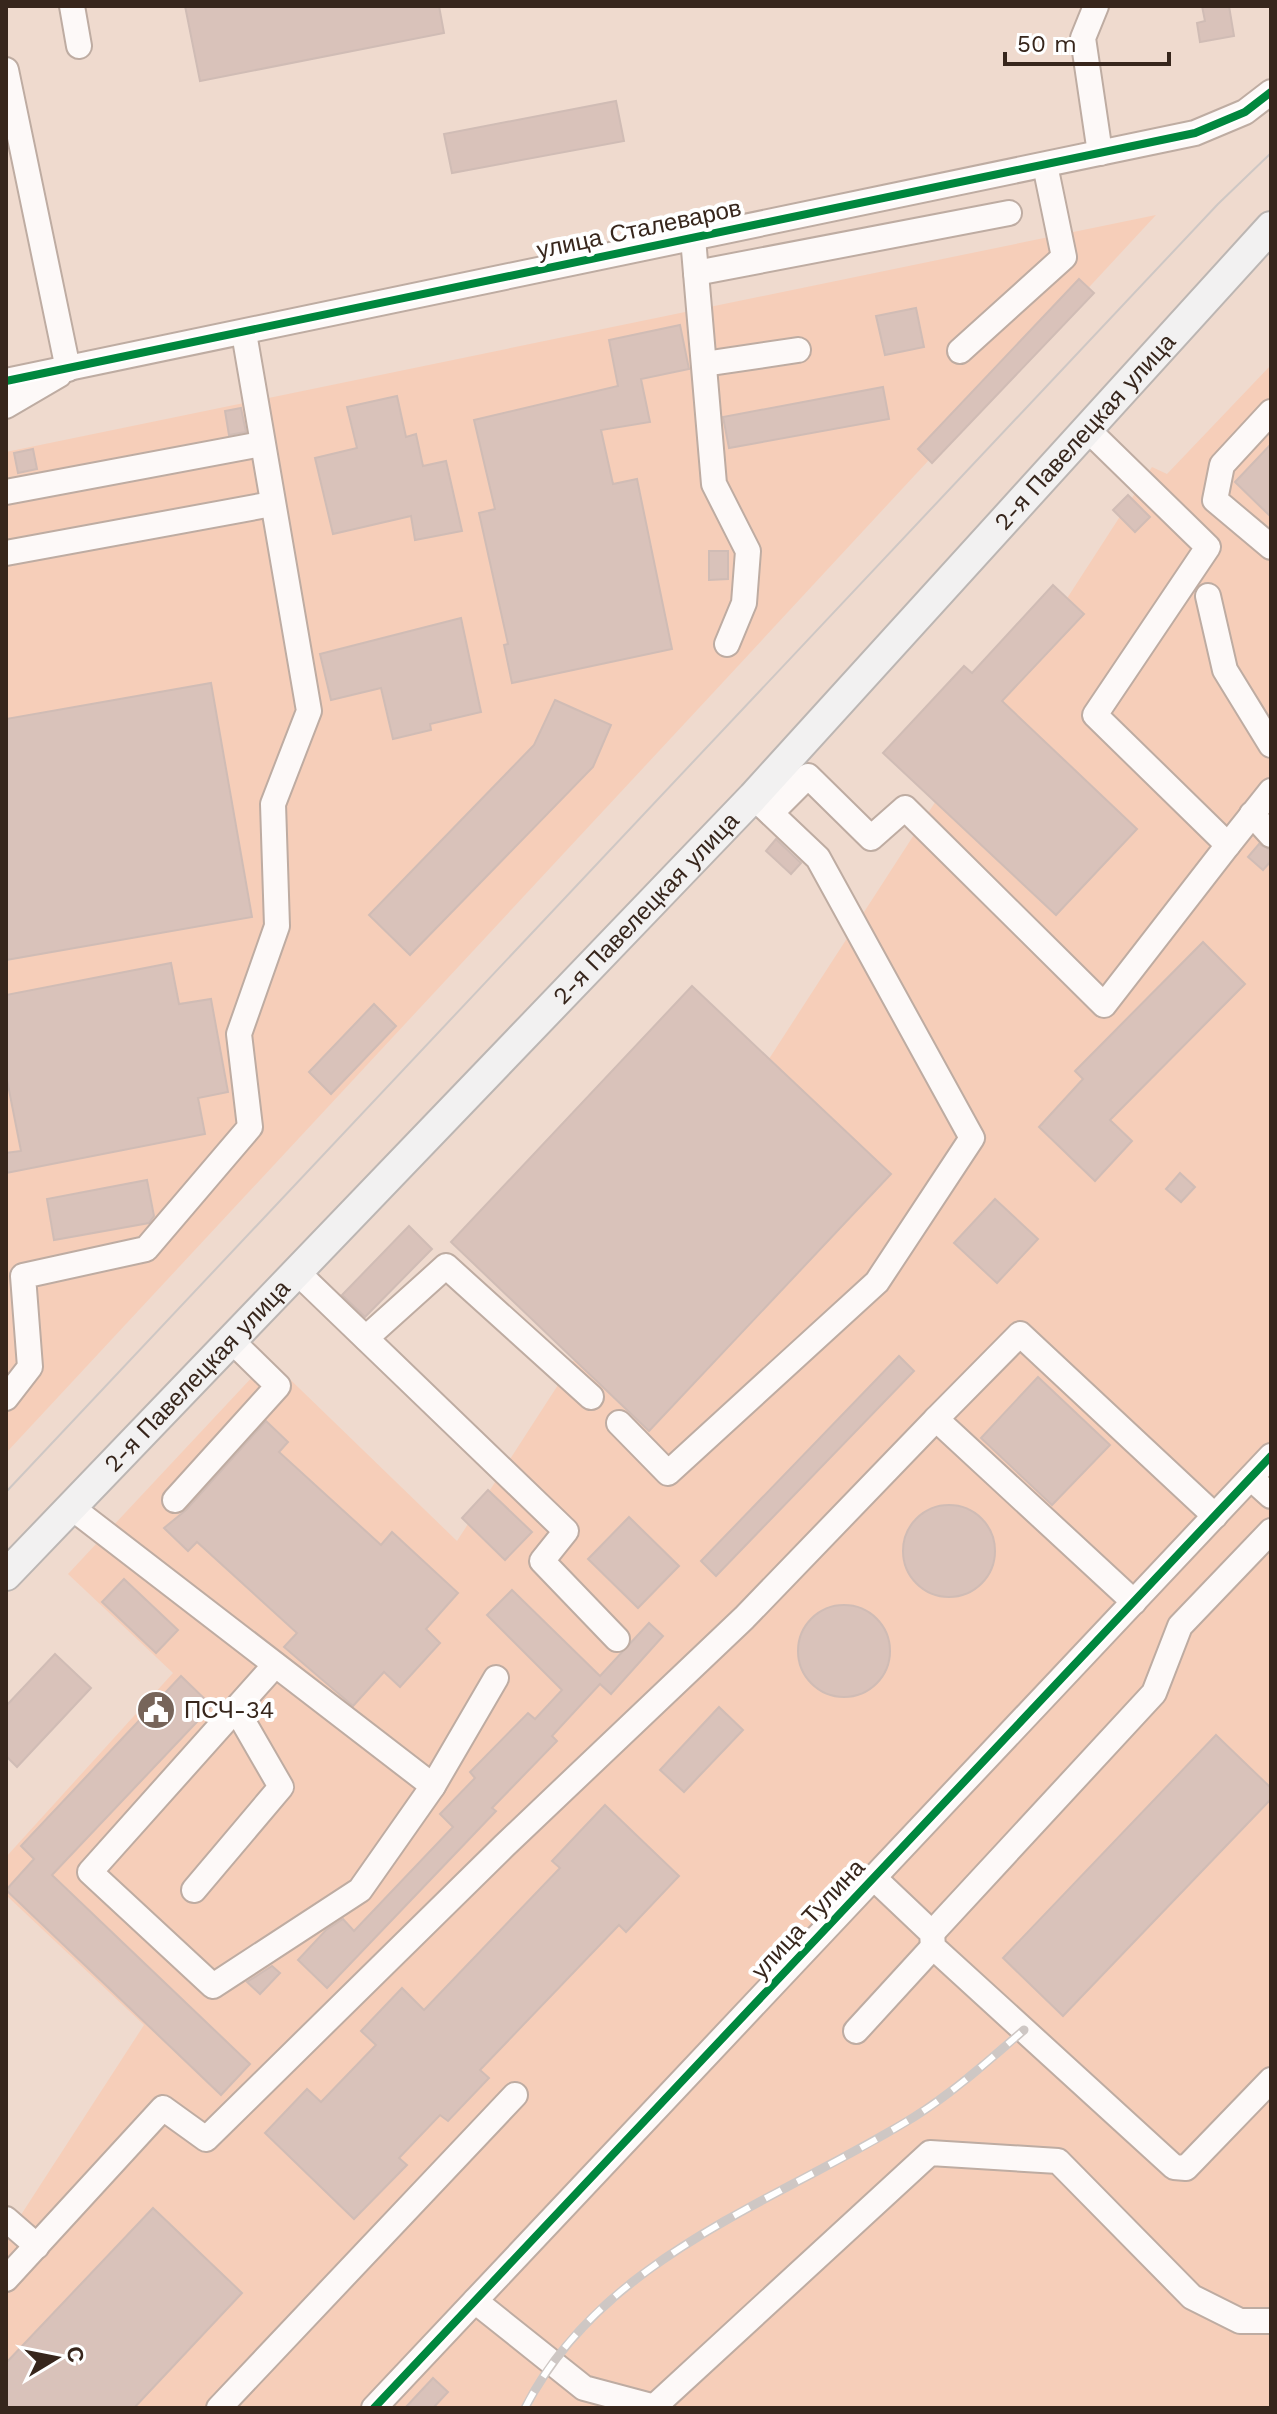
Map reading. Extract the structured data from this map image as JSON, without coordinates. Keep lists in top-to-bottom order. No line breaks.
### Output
{"streets":{"main road":["2-я Павелецкая улица"],"street":["улица Сталеваров","улица Тулина"]},"places":{"public building":["ПСЧ-34"]},"scale_bar":"50 m","north":"right"}
